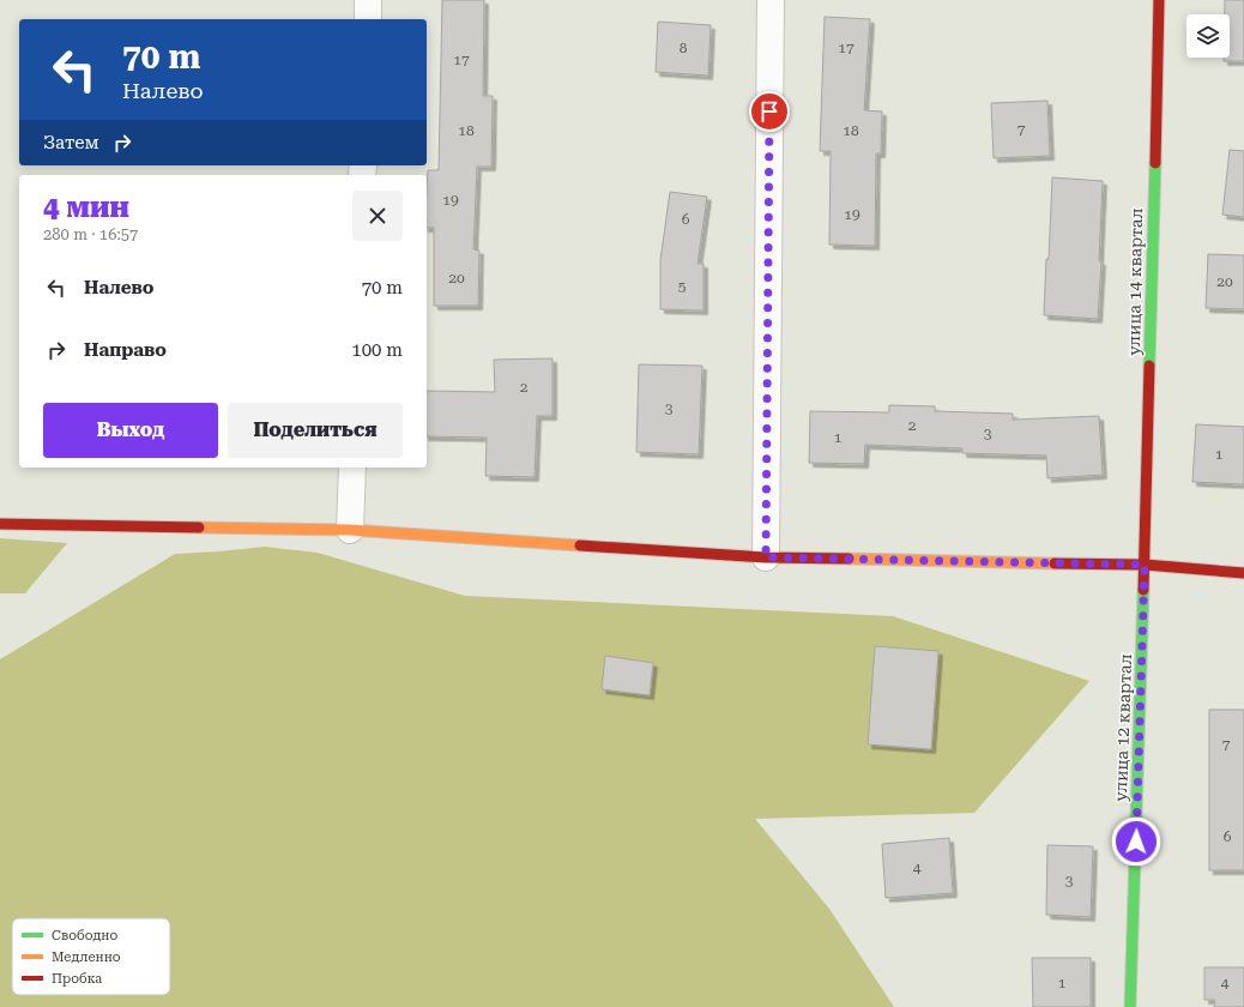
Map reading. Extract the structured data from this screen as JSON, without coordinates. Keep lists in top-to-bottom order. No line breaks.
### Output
{"streets":{"street":["улица 14 квартал","улица 12 квартал"]},"crossings":[["улица 14 квартал","улица 12 квартал"]],"house_numbers":["8","17","17","7","18","18","19","19","6","20","20","5","2","3","2","3","1","1","7","6","4","3","1","4"],"legend":["Свободно","Медленно","Пробка"],"page":{"turn":["70 m","Налево"],"then":"Затем","heading":["4 мин","280 m · 16:57"],"list":[{"name":"Налево","value":"70 m"},{"name":"Направо","value":"100 m"}],"buttons":["Выход","Поделиться"]}}
